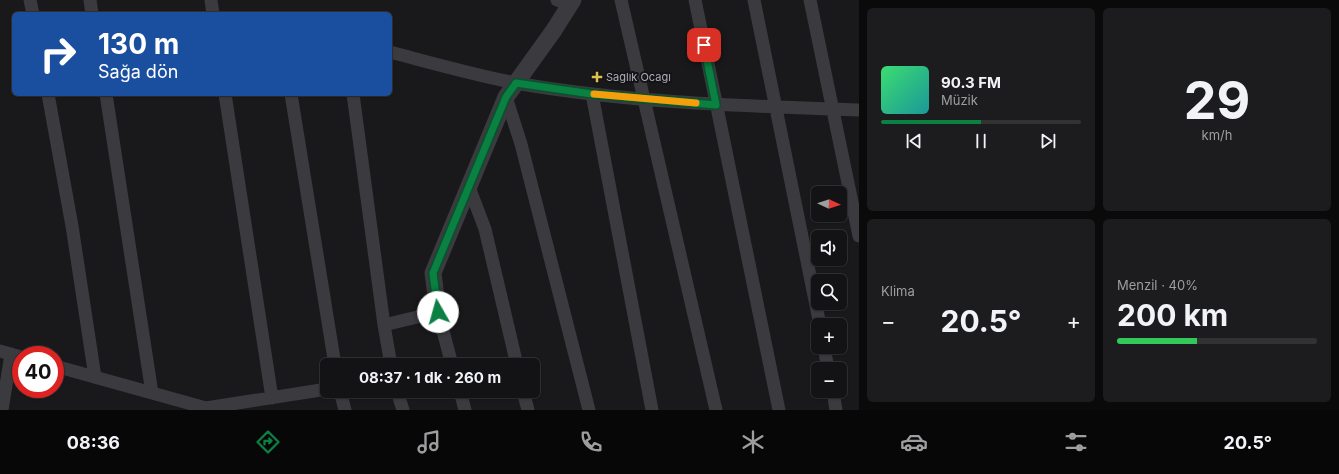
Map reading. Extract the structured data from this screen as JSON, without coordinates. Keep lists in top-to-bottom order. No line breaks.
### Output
{"places":{"health":["Saglık Ocagı"]},"north":"right","page":{"tile":[["29","km/h"],"Klima",["Menzil · 40%","200 km"]],"turn":["130 m","Sağa dön"],"song":["90.3 FM","Müzik"],"map_buttons":["+","−"],"heat":["−","20.5°","+"],"limit":"40","trip":"08:37 · 1 dk · 260 m","tabs":["08:36","20.5°"]}}
